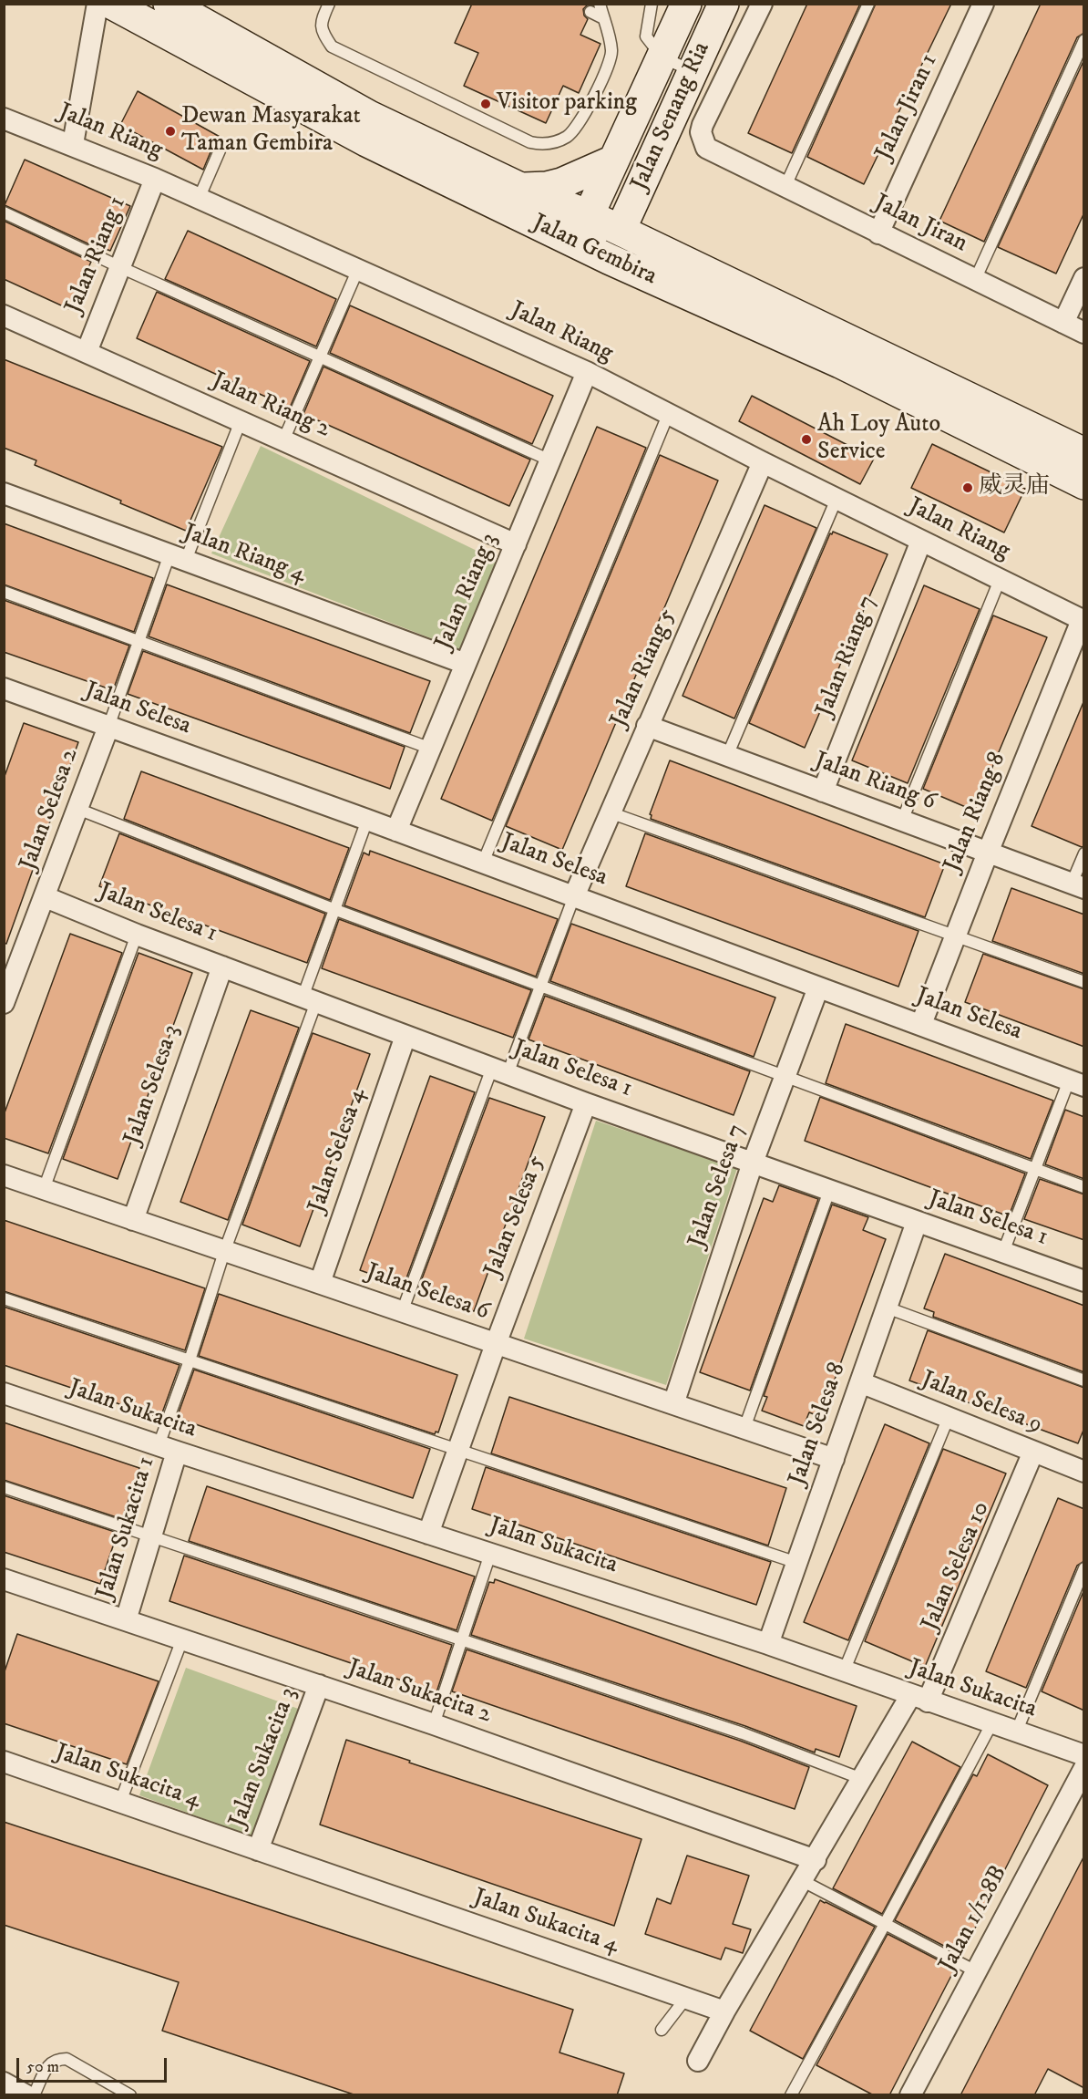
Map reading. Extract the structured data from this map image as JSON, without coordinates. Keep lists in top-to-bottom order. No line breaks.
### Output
{"streets":{"main road":["Jalan Senang Ria","Jalan Gembira"],"street":["Jalan Jiran 1","Jalan Riang","Jalan Jiran","Jalan Riang 1","Jalan Riang 2","Jalan Riang 4","Jalan Riang 3","Jalan Riang 7","Jalan Riang 5","Jalan Selesa","Jalan Riang 6","Jalan Selesa 2","Jalan Riang 8","Jalan Selesa 1","Jalan Selesa 3","Jalan Selesa 4","Jalan Selesa 7","Jalan Selesa 5","Jalan Selesa 6","Jalan Selesa 9","Jalan Sukacita","Jalan Selesa 8","Jalan Sukacita 1","Jalan Selesa 10","Jalan Sukacita 2","Jalan Sukacita 3","Jalan Sukacita 4","Jalan 1/128B"]},"crossings":[["Jalan Jiran 1","Jalan Jiran"],["Jalan Senang Ria","Jalan Gembira"],["Jalan Riang","Jalan Riang 1"],["Jalan Riang","Jalan Riang 3"],["Jalan Riang","Jalan Riang 7"],["Jalan Riang","Jalan Riang 5"],["Jalan Riang","Jalan Riang 8"],["Jalan Riang 1","Jalan Riang 2"],["Jalan Riang 2","Jalan Riang 3"],["Jalan Riang 4","Jalan Riang 3"],["Jalan Riang 3","Jalan Selesa"],["Jalan Riang 7","Jalan Riang 6"],["Jalan Riang 5","Jalan Selesa"],["Jalan Riang 5","Jalan Riang 6"],["Jalan Selesa","Jalan Selesa 2"],["Jalan Selesa","Jalan Riang 8"],["Jalan Selesa","Jalan Selesa 7"],["Jalan Riang 6","Jalan Riang 8"],["Jalan Selesa 2","Jalan Selesa 1"],["Jalan Selesa 1","Jalan Selesa 3"],["Jalan Selesa 1","Jalan Selesa 4"],["Jalan Selesa 1","Jalan Selesa 7"],["Jalan Selesa 1","Jalan Selesa 5"],["Jalan Selesa 1","Jalan Selesa 8"],["Jalan Selesa 3","Jalan Selesa 6"],["Jalan Selesa 4","Jalan Selesa 6"],["Jalan Selesa 7","Jalan Selesa 6"],["Jalan Selesa 5","Jalan Selesa 6"],["Jalan Selesa 5","Jalan Sukacita"],["Jalan Selesa 6","Jalan Selesa 8"],["Jalan Selesa 9","Jalan Selesa 8"],["Jalan Selesa 9","Jalan Selesa 10"],["Jalan Sukacita","Jalan Selesa 8"],["Jalan Sukacita","Jalan Sukacita 1"],["Jalan Sukacita","Jalan Selesa 10"],["Jalan Sukacita 1","Jalan Sukacita 2"],["Jalan Sukacita 2","Jalan Sukacita 3"],["Jalan Sukacita 3","Jalan Sukacita 4"]],"places":["Visitor parking","Dewan Masyarakat Taman Gembira","Ah Loy Auto Service","威灵庙"],"scale_bar":"50 m"}
